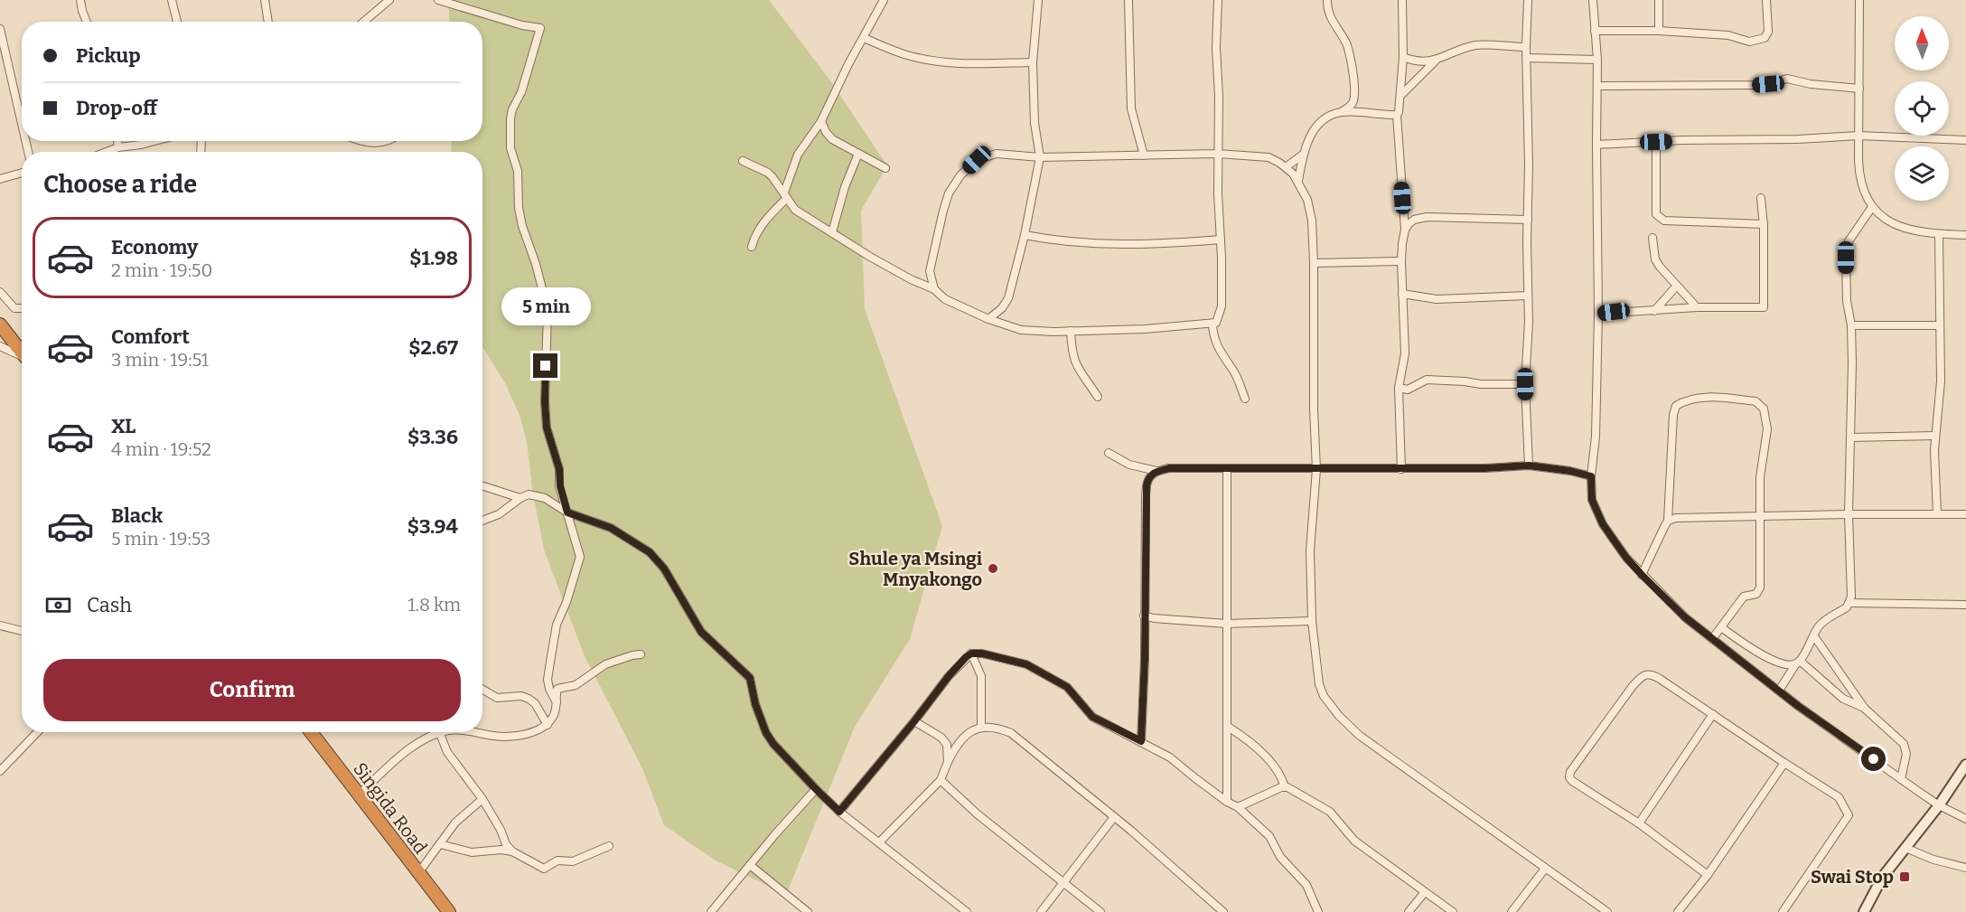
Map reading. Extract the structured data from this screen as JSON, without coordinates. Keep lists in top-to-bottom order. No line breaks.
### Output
{"streets":{"highway":["Singida Road"]},"places":{"other":["Shule ya Msingi Mnyakongo"],"transit":["Swai Stop"]},"north":"top","page":{"banner":["Pickup","Drop-off"],"heading":"Choose a ride","list":[{"name":"Economy","note":"2 min · 19:50","value":"$1.98"},{"name":"Comfort","note":"3 min · 19:51","value":"$2.67"},{"name":"XL","note":"4 min · 19:52","value":"$3.36"},{"name":"Black","note":"5 min · 19:53","value":"$3.94"}],"bubble":"5 min","pay":["Cash","1.8 km"],"buttons":"Confirm"}}
